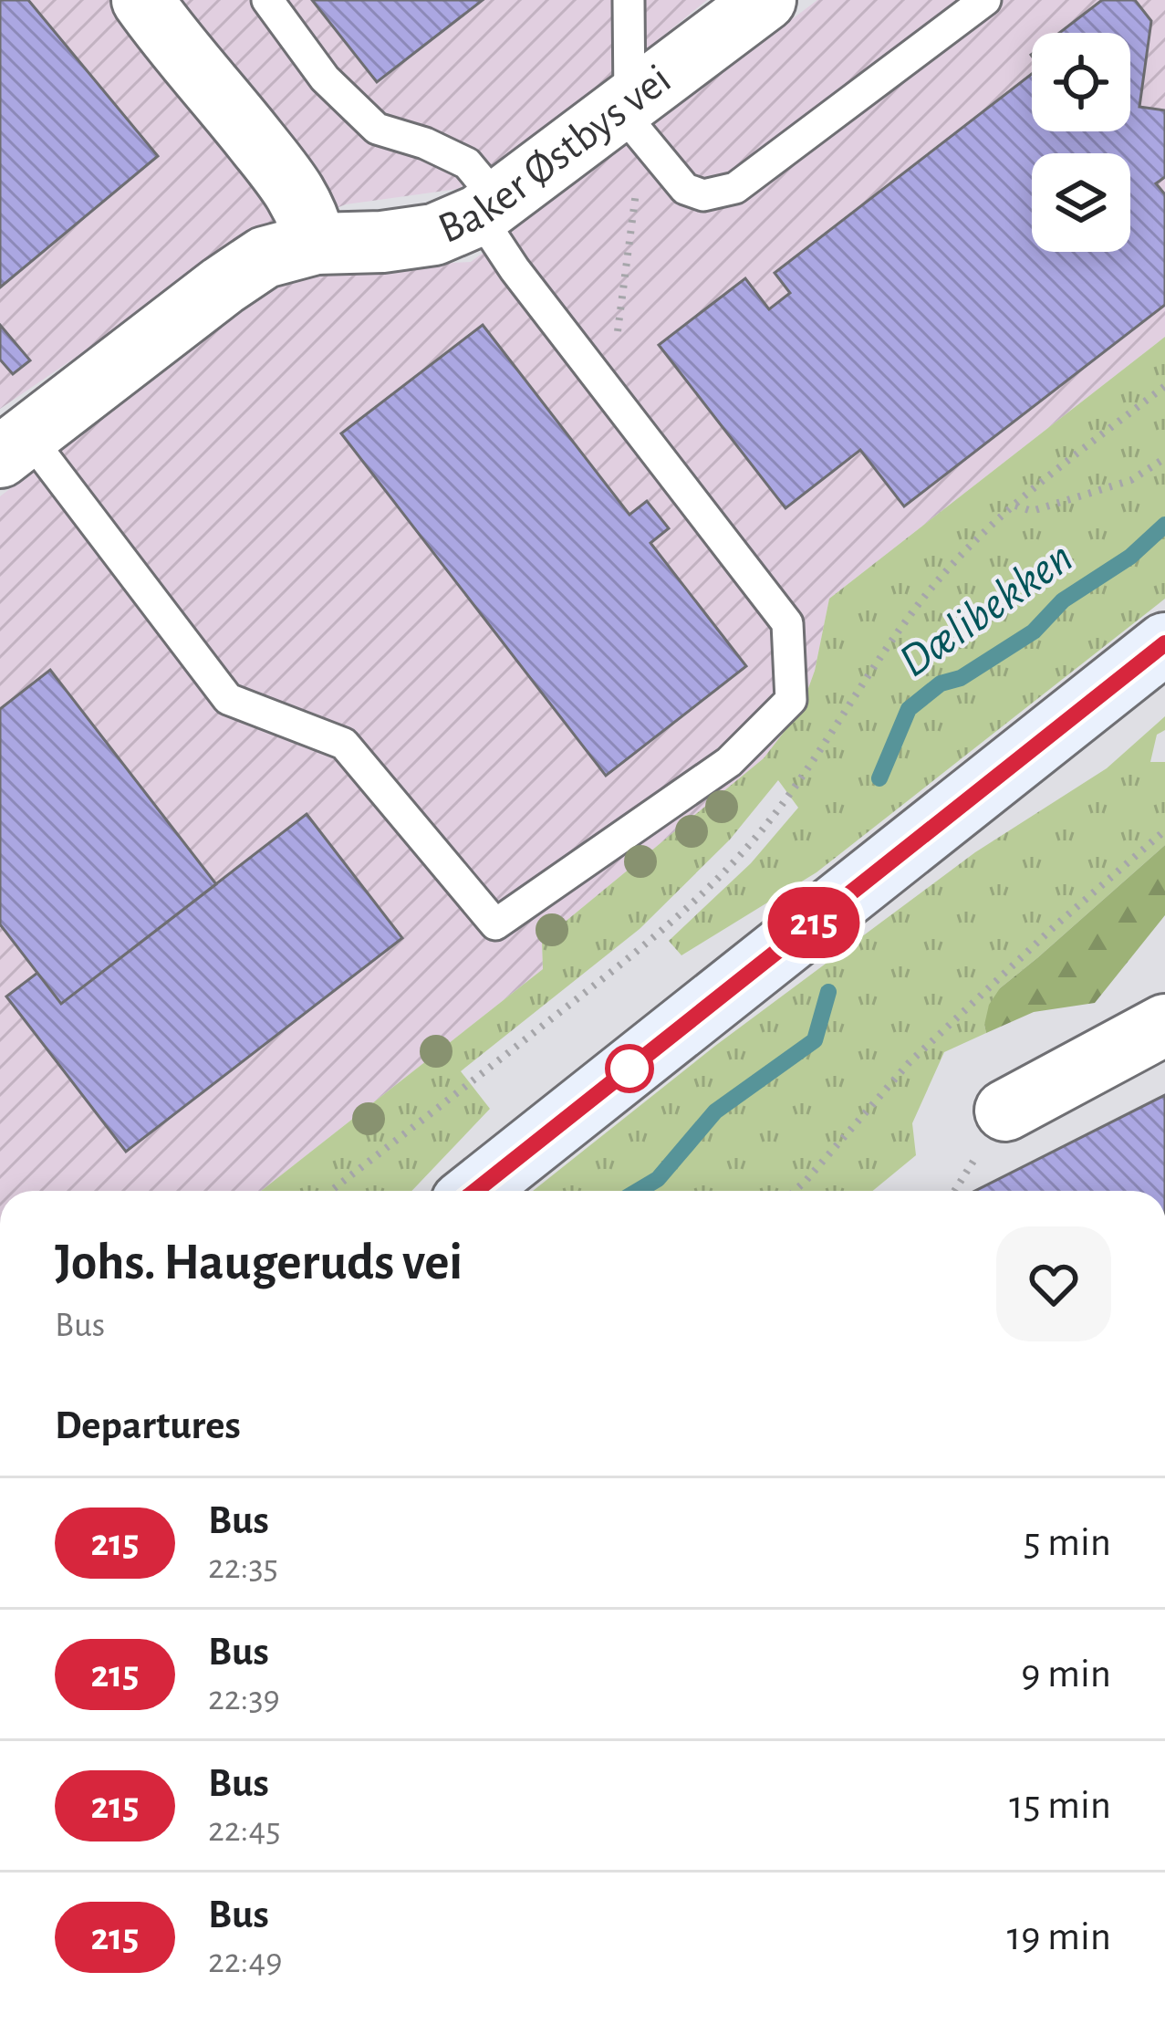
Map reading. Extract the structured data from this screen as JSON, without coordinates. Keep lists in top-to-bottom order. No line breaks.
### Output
{"streets":{"street":["Baker Østbys vei"]},"water":["Dælibekken"],"lines":["bus line 215"],"page":{"on_map":"215","heading":[["Johs. Haugeruds vei","Bus"],"Departures"],"list":[{"mark":"215","name":"Bus","note":"22:35","value":"5 min"},{"mark":"215","name":"Bus","note":"22:39","value":"9 min"},{"mark":"215","name":"Bus","note":"22:45","value":"15 min"},{"mark":"215","name":"Bus","note":"22:49","value":"19 min"}]}}
